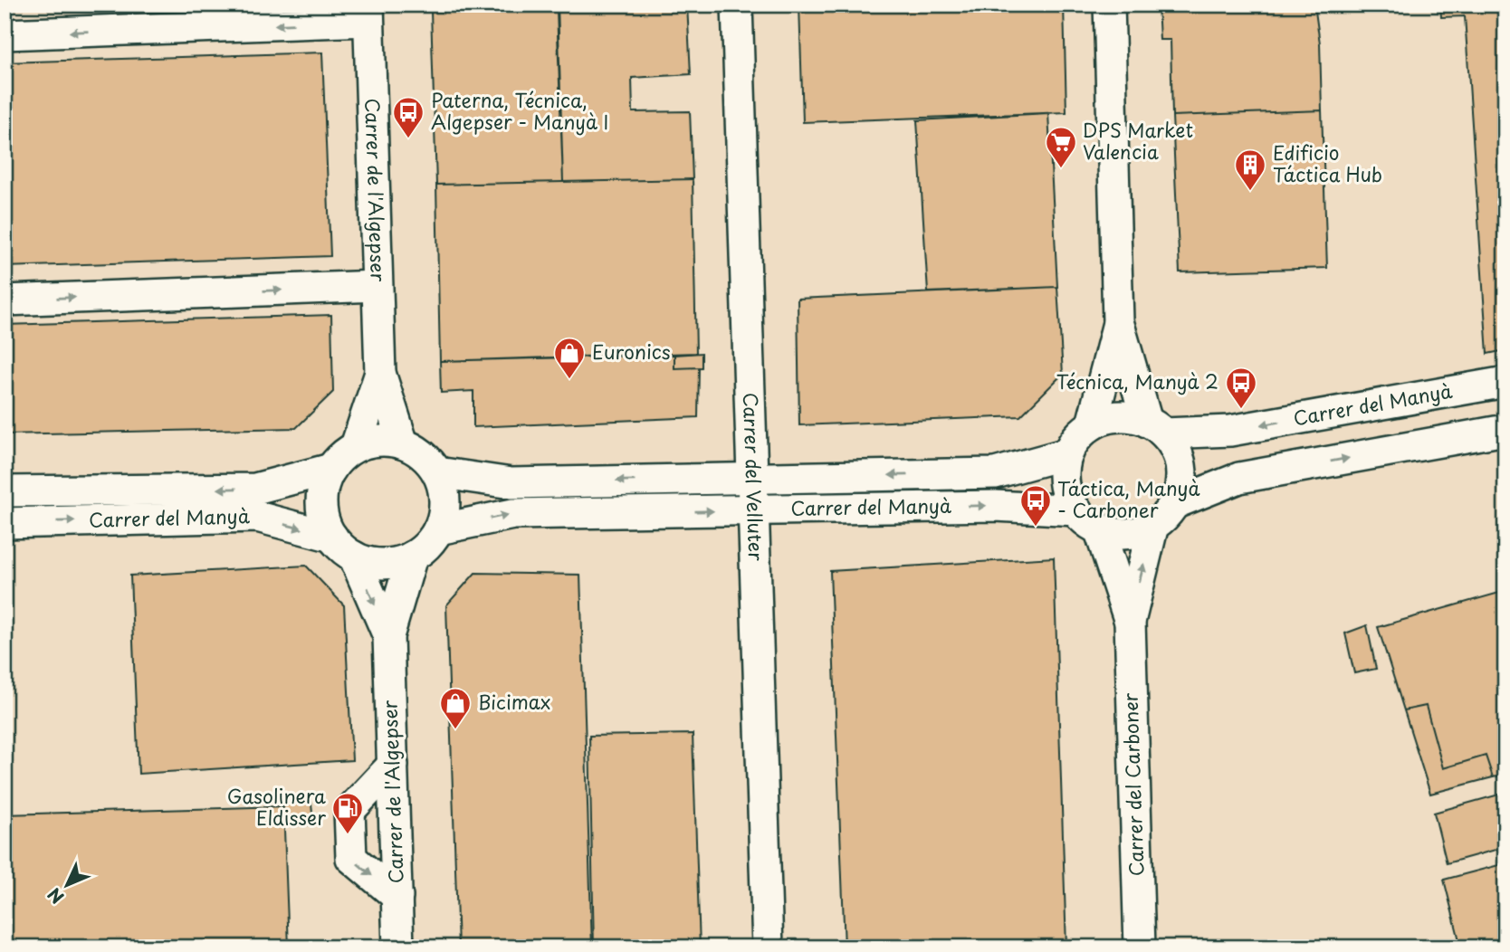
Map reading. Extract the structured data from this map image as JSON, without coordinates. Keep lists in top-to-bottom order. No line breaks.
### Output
{"streets":{"street":["Carrer de l'Algepser","Carrer del Manyà","Carrer del Velluter","Carrer del Carboner"]},"crossings":[["Carrer del Manyà","Carrer del Velluter"],["Carrer del Manyà","Carrer del Carboner"]],"places":{"bus stop":["Paterna, Técnica, Algepser - Manyà I","Técnica, Manyà 2","Táctica, Manyà - Carboner"],"supermarket":["DPS Market Valencia"],"building":["Edificio Táctica Hub"],"shop":["Euronics","Bicimax"],"fuel station":["Gasolinera Eldisser"]},"north":"bottom left"}
